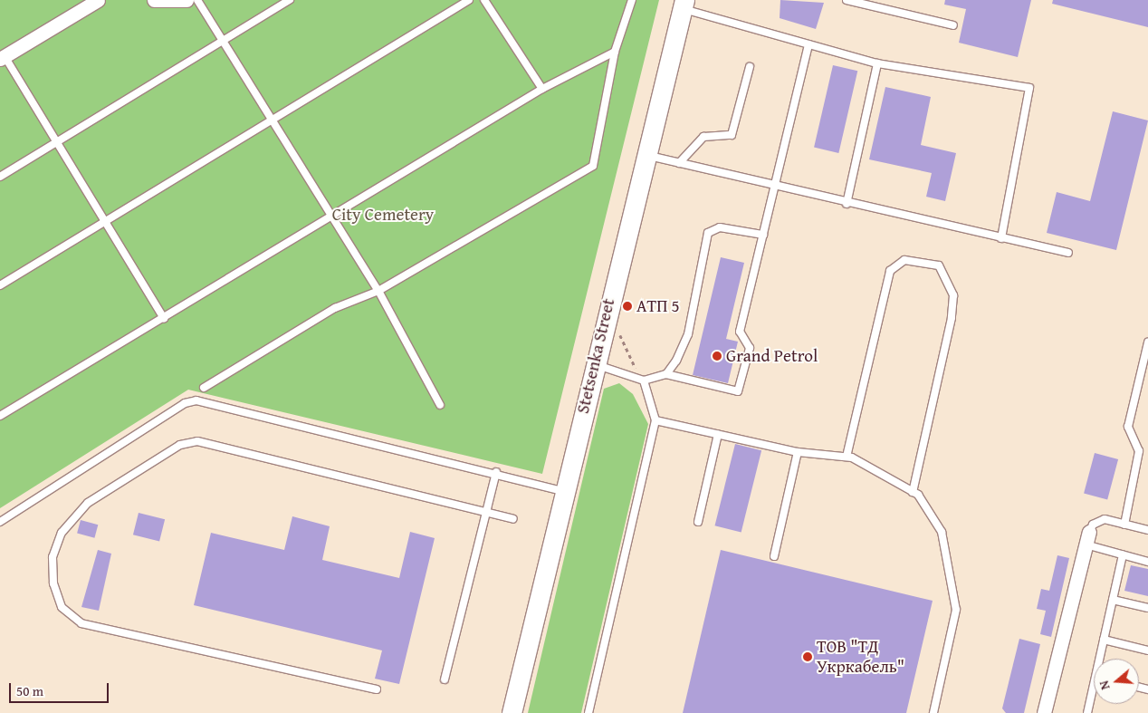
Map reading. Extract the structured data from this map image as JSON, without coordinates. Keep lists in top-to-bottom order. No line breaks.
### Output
{"streets":{"main road":["Stetsenka Street"]},"parks":["City Cemetery"],"places":["АТП 5","Grand Petrol","ТОВ \"ТД Укркабель\""],"scale_bar":"50 m","north":"left"}
